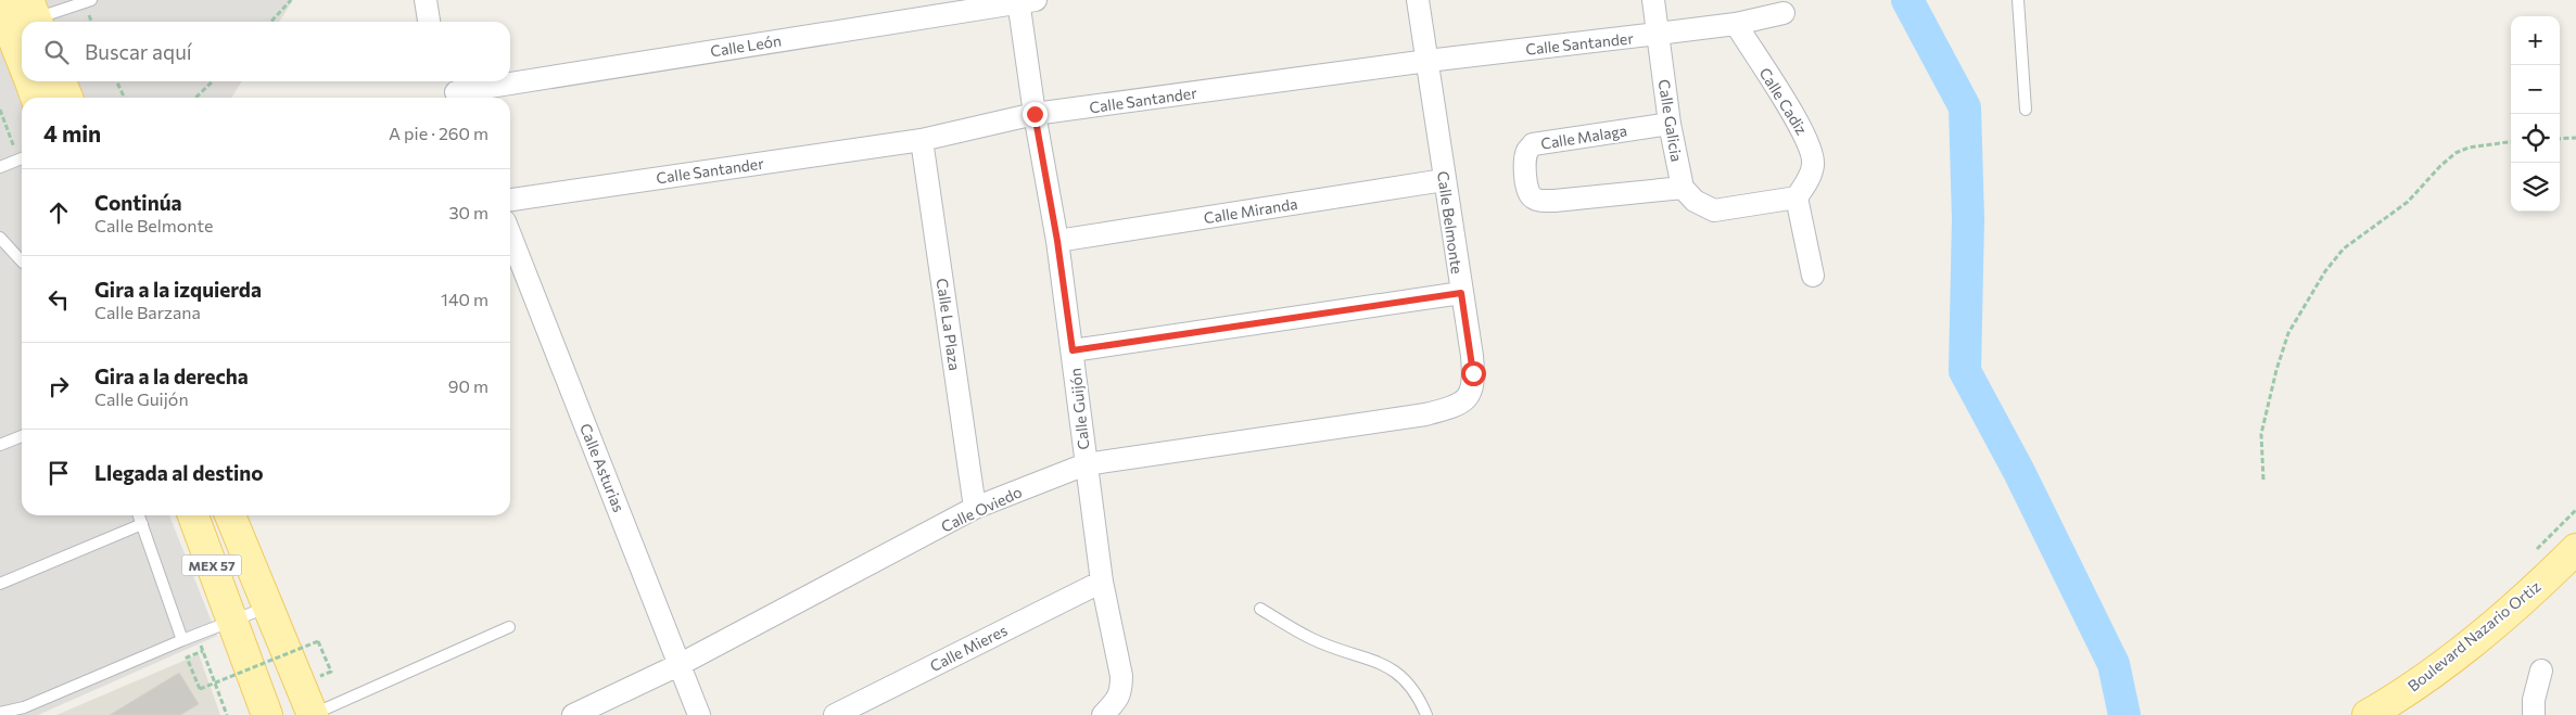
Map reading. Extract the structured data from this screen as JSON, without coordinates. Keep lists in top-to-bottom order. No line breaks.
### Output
{"streets":{"main road":["MEX 57","Boulevard Nazario Ortiz"],"street":["Calle Santander","Calle León","Calle Cadiz","Calle Galicia","Calle Malaga","Calle Miranda","Calle Belmonte","Calle La Plaza","Calle Guijón","Calle Asturias","Calle Oviedo","Calle Mieres"]},"crossings":[["Calle Santander","Calle Cadiz"],["Calle Santander","Calle Galicia"],["Calle Santander","Calle Belmonte"],["Calle Santander","Calle La Plaza"],["Calle Santander","Calle Guijón"],["Calle León","Calle Guijón"],["Calle Galicia","Calle Malaga"],["Calle Miranda","Calle Belmonte"],["Calle Miranda","Calle Guijón"],["Calle Belmonte","Calle Oviedo"],["Calle La Plaza","Calle Oviedo"],["Calle Guijón","Calle Oviedo"],["Calle Guijón","Calle Mieres"],["Calle Asturias","Calle Oviedo"]],"page":{"map_buttons":["+","−"],"search":"Buscar aquí","heading":["4 min","A pie · 260 m"],"list":[["Continúa","Calle Belmonte","30 m"],["Gira a la izquierda","Calle Barzana","140 m"],["Gira a la derecha","Calle Guijón","90 m"],"Llegada al destino"]}}
